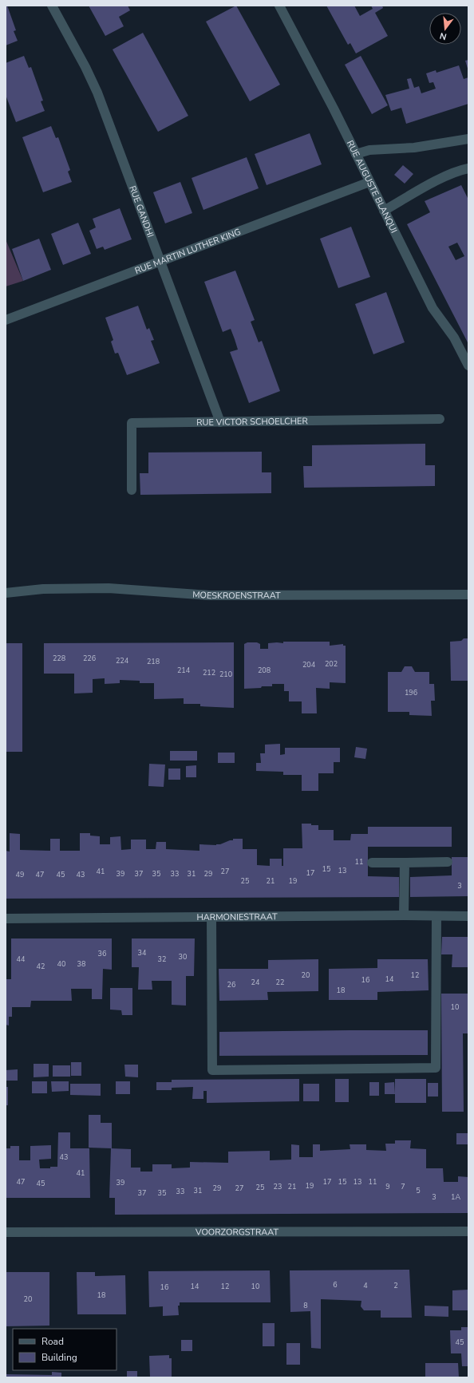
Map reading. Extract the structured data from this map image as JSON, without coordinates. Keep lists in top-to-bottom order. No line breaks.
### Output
{"streets":{"street":["RUE AUGUSTE BLANQUI","RUE GANDHI","RUE MARTIN LUTHER KING","RUE VICTOR SCHOELCHER","MOESKROENSTRAAT","HARMONIESTRAAT","VOORZORGSTRAAT"]},"crossings":[["RUE AUGUSTE BLANQUI","RUE MARTIN LUTHER KING"],["RUE GANDHI","RUE MARTIN LUTHER KING"],["RUE GANDHI","RUE VICTOR SCHOELCHER"]],"house_numbers":["228","226","224","218","202","204","214","208","212","210","196","11","15","13","41","27","17","39","37","35","33","31","29","49","47","45","43","25","21","19","3","34","36","30","44","32","40","38","42","20","12","14","16","24","22","26","18","10","43","41","47","17","15","13","11","39","45","19","23","21","9","7","25","29","27","31","5","33","37","35","3","1A","6","4","2","14","12","10","16","18","20","8","45"],"legend":["Road","Building"],"north":"bottom"}
